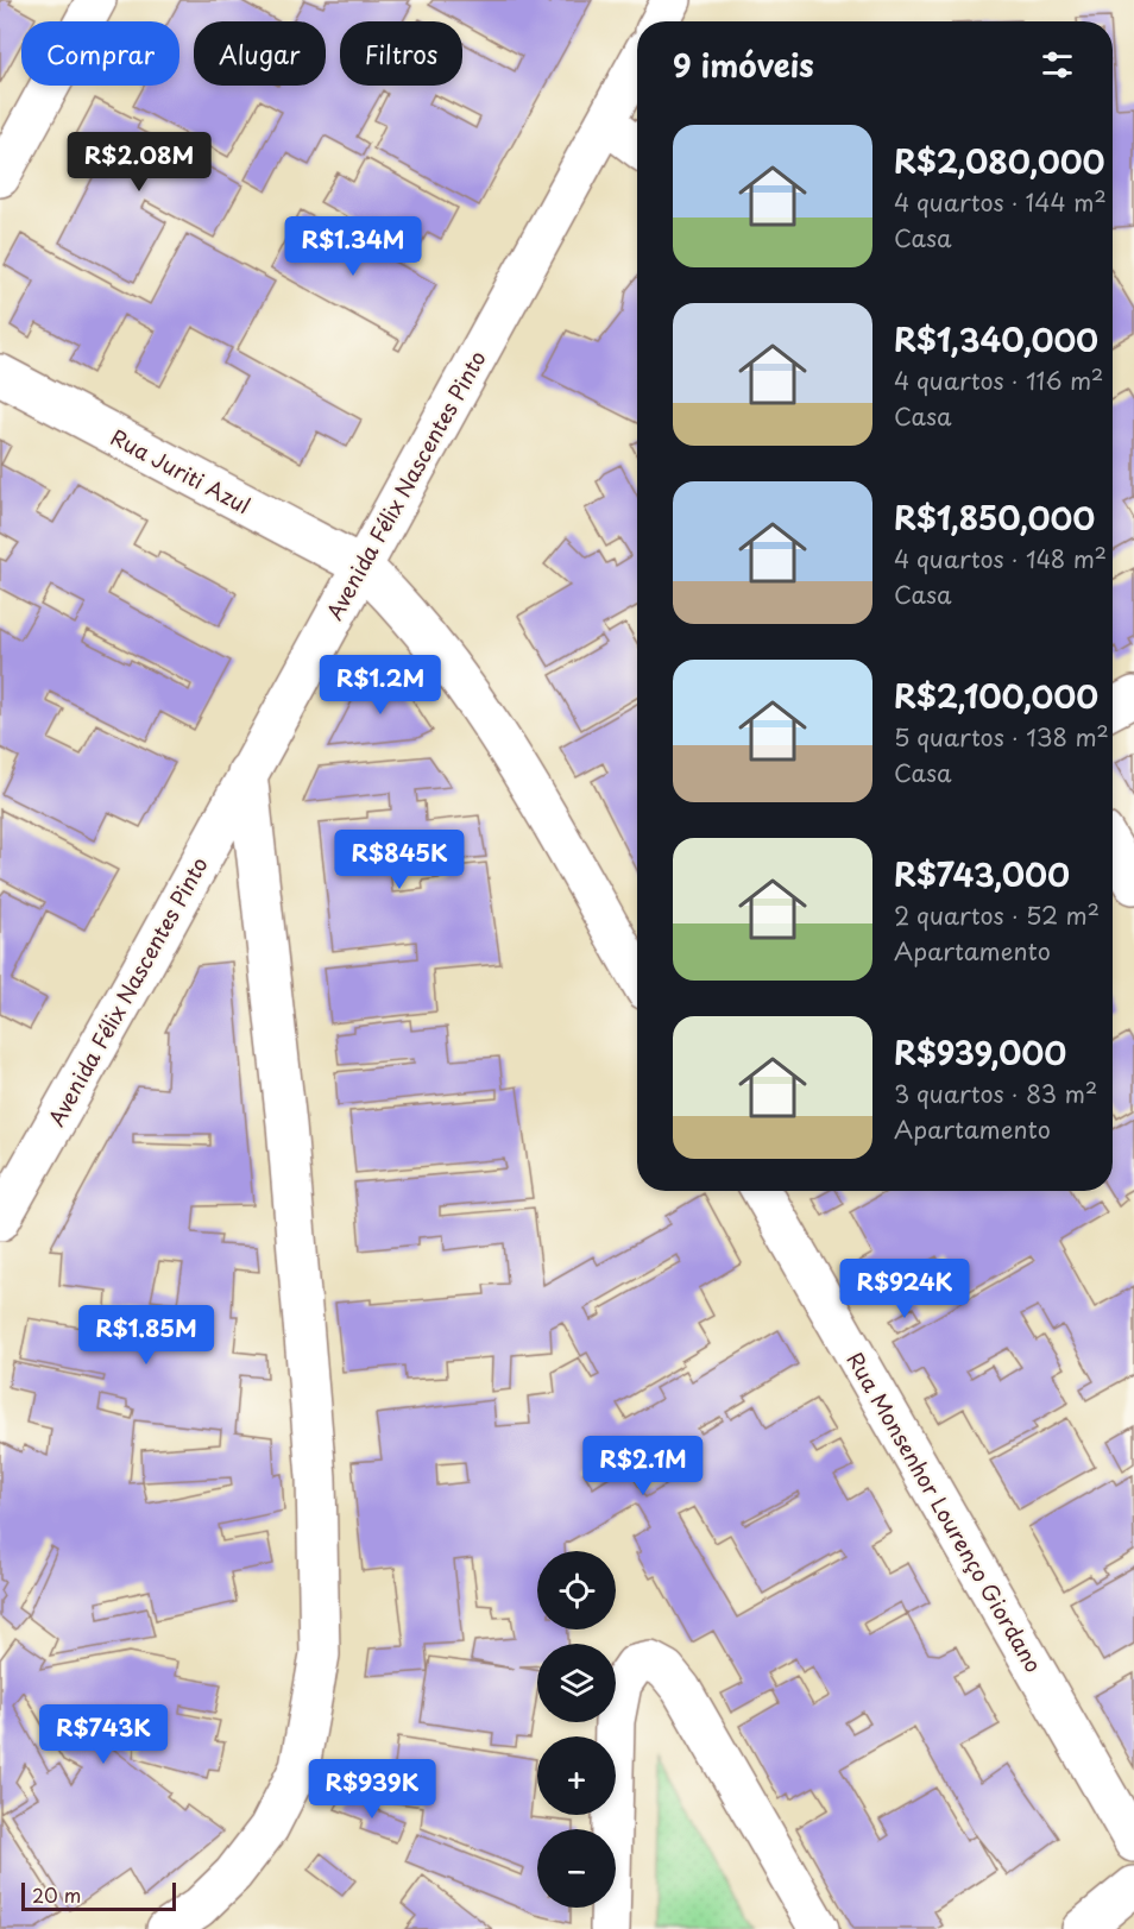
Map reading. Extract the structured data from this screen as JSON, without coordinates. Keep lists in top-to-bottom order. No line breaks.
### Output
{"streets":{"street":["Rua Juriti Azul","Avenida Félix Nascentes Pinto","Rua Monsenhor Lourenço Giordano"]},"crossings":[["Rua Juriti Azul","Avenida Félix Nascentes Pinto"]],"scale_bar":"20 m","page":{"chip":["Comprar","Alugar","Filtros"],"heading":"9 imóveis","list":[{"name":"R$2,080,000","note":"4 quartos · 144 m² · Casa"},{"name":"R$1,340,000","note":"4 quartos · 116 m² · Casa"},{"name":"R$1,850,000","note":"4 quartos · 148 m² · Casa"},{"name":"R$2,100,000","note":"5 quartos · 138 m² · Casa"},{"name":"R$743,000","note":"2 quartos · 52 m² · Apartamento"},{"name":"R$939,000","note":"3 quartos · 83 m² · Apartamento"}],"price":["R$2.08M","R$1.34M","R$1.2M","R$845K","R$924K","R$1.85M","R$2.1M","R$743K","R$939K"],"map_buttons":["+","−"],"scale":"20 m"}}
